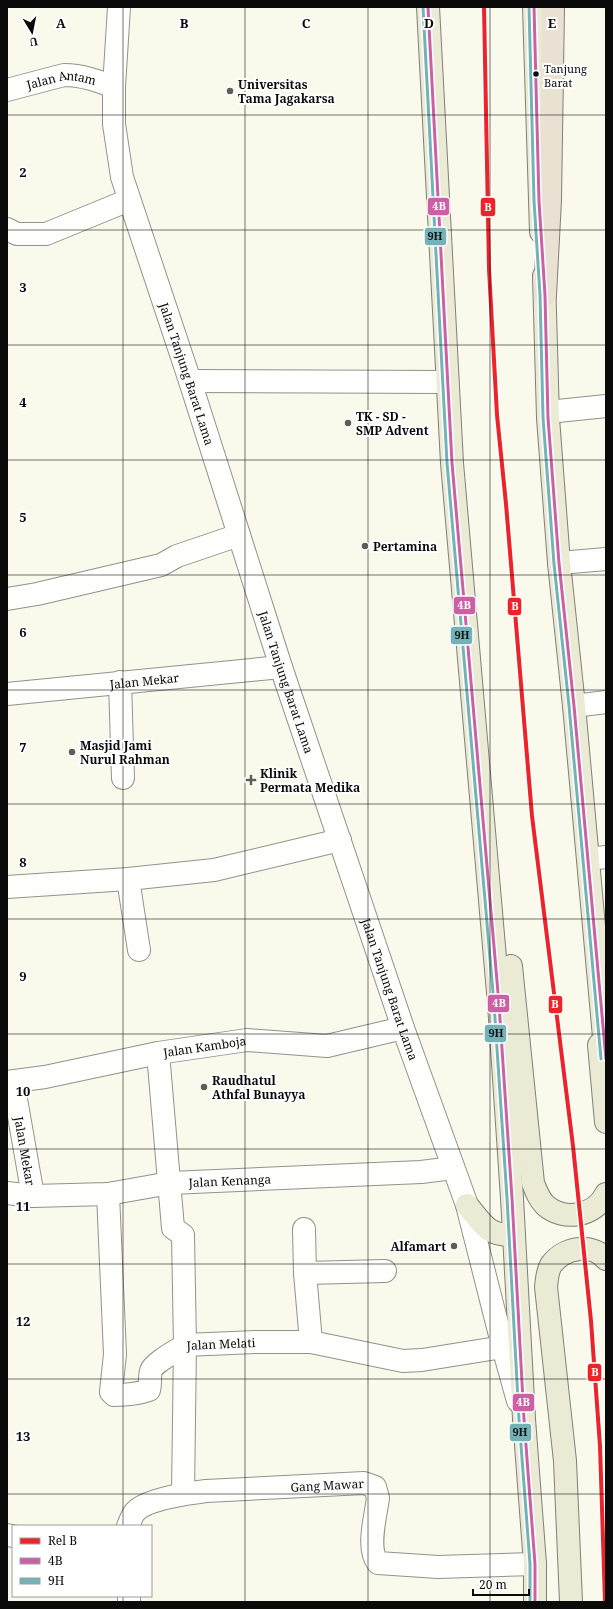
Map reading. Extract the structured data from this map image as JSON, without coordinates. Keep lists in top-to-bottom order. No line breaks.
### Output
{"streets":{"street":["Jalan Antam","Jalan Tanjung Barat Lama","Jalan Mekar","Jalan Kamboja","Jalan Kenanga","Jalan Melati","Gang Mawar"]},"crossings":[["Jalan Antam","Jalan Tanjung Barat Lama"],["Jalan Tanjung Barat Lama","Jalan Mekar"],["Jalan Tanjung Barat Lama","Jalan Kamboja"],["Jalan Tanjung Barat Lama","Jalan Kenanga"],["Jalan Tanjung Barat Lama","Jalan Melati"],["Jalan Mekar","Jalan Kamboja"],["Jalan Mekar","Jalan Kenanga"],["Jalan Kamboja","Jalan Melati"],["Jalan Kenanga","Jalan Melati"]],"places":{"other":["Tanjung Barat","Universitas Tama Jagakarsa","TK - SD - SMP Advent","Pertamina","Masjid Jami Nurul Rahman","Raudhatul Athfal Bunayya","Alfamart"],"health":["Klinik Permata Medika"]},"lines":["rail line B","transit line 4B","transit line 9H"],"legend":["Rel B","4B","9H"],"scale_bar":"20 m","north":"bottom","grid":{"columns":["A","B","C","D","E"],"rows":["2","3","4","5","6","7","8","9","10","11","12","13"]}}
